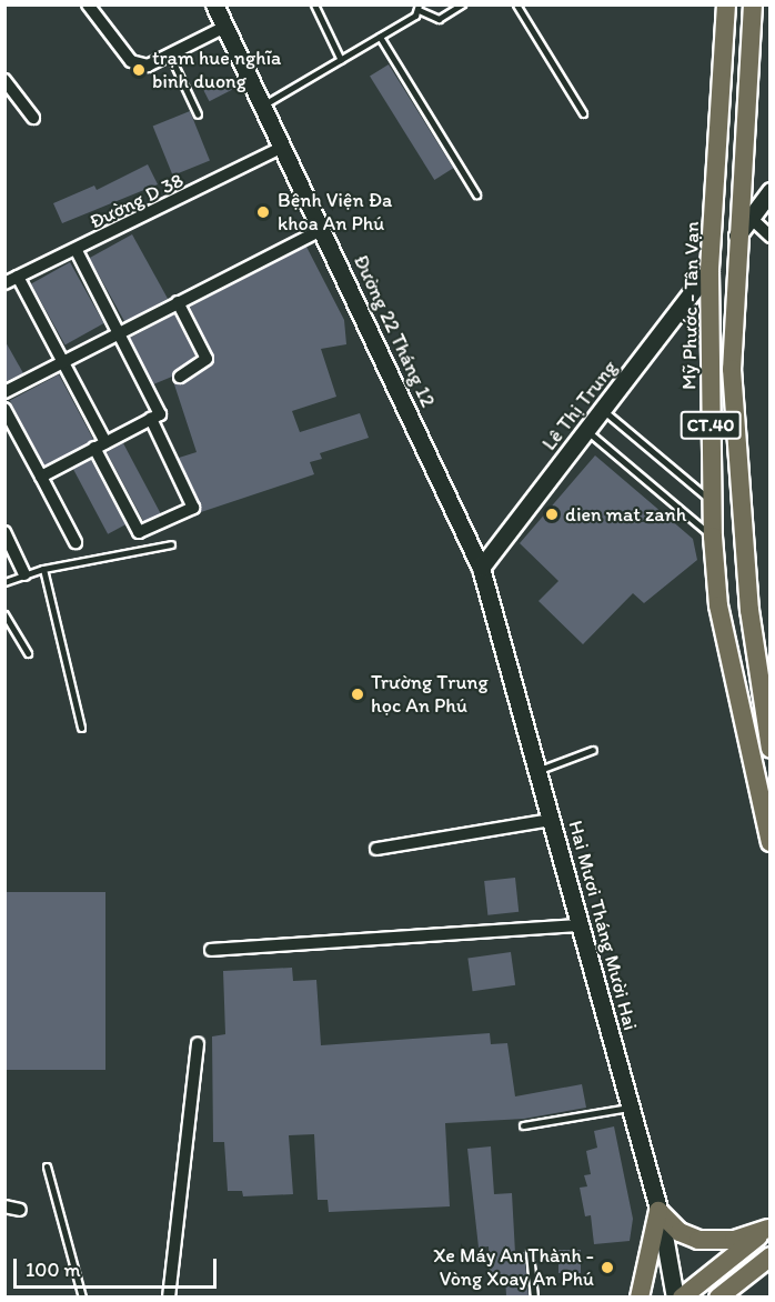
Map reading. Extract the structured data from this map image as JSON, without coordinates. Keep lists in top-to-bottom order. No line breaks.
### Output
{"streets":{"main road":["Mỹ Phước - Tân Vạn","Đường 22 Tháng 12","Lê Thị Trung","CT.40","Hai Mươi Tháng Mười Hai"],"street":["Đường D 38"]},"crossings":[["Đường D 38","Đường 22 Tháng 12"],["Mỹ Phước - Tân Vạn","Lê Thị Trung"],["Đường 22 Tháng 12","Lê Thị Trung"],["Đường 22 Tháng 12","Hai Mươi Tháng Mười Hai"],["Lê Thị Trung","Hai Mươi Tháng Mười Hai"]],"places":["trạm hue nghĩa binh duong","Bệnh Viện Đa khoa An Phú","dien mat zanh","Trường Trung học An Phú","Xe Máy An Thành - Vòng Xoay An Phú"],"scale_bar":"100 m"}
